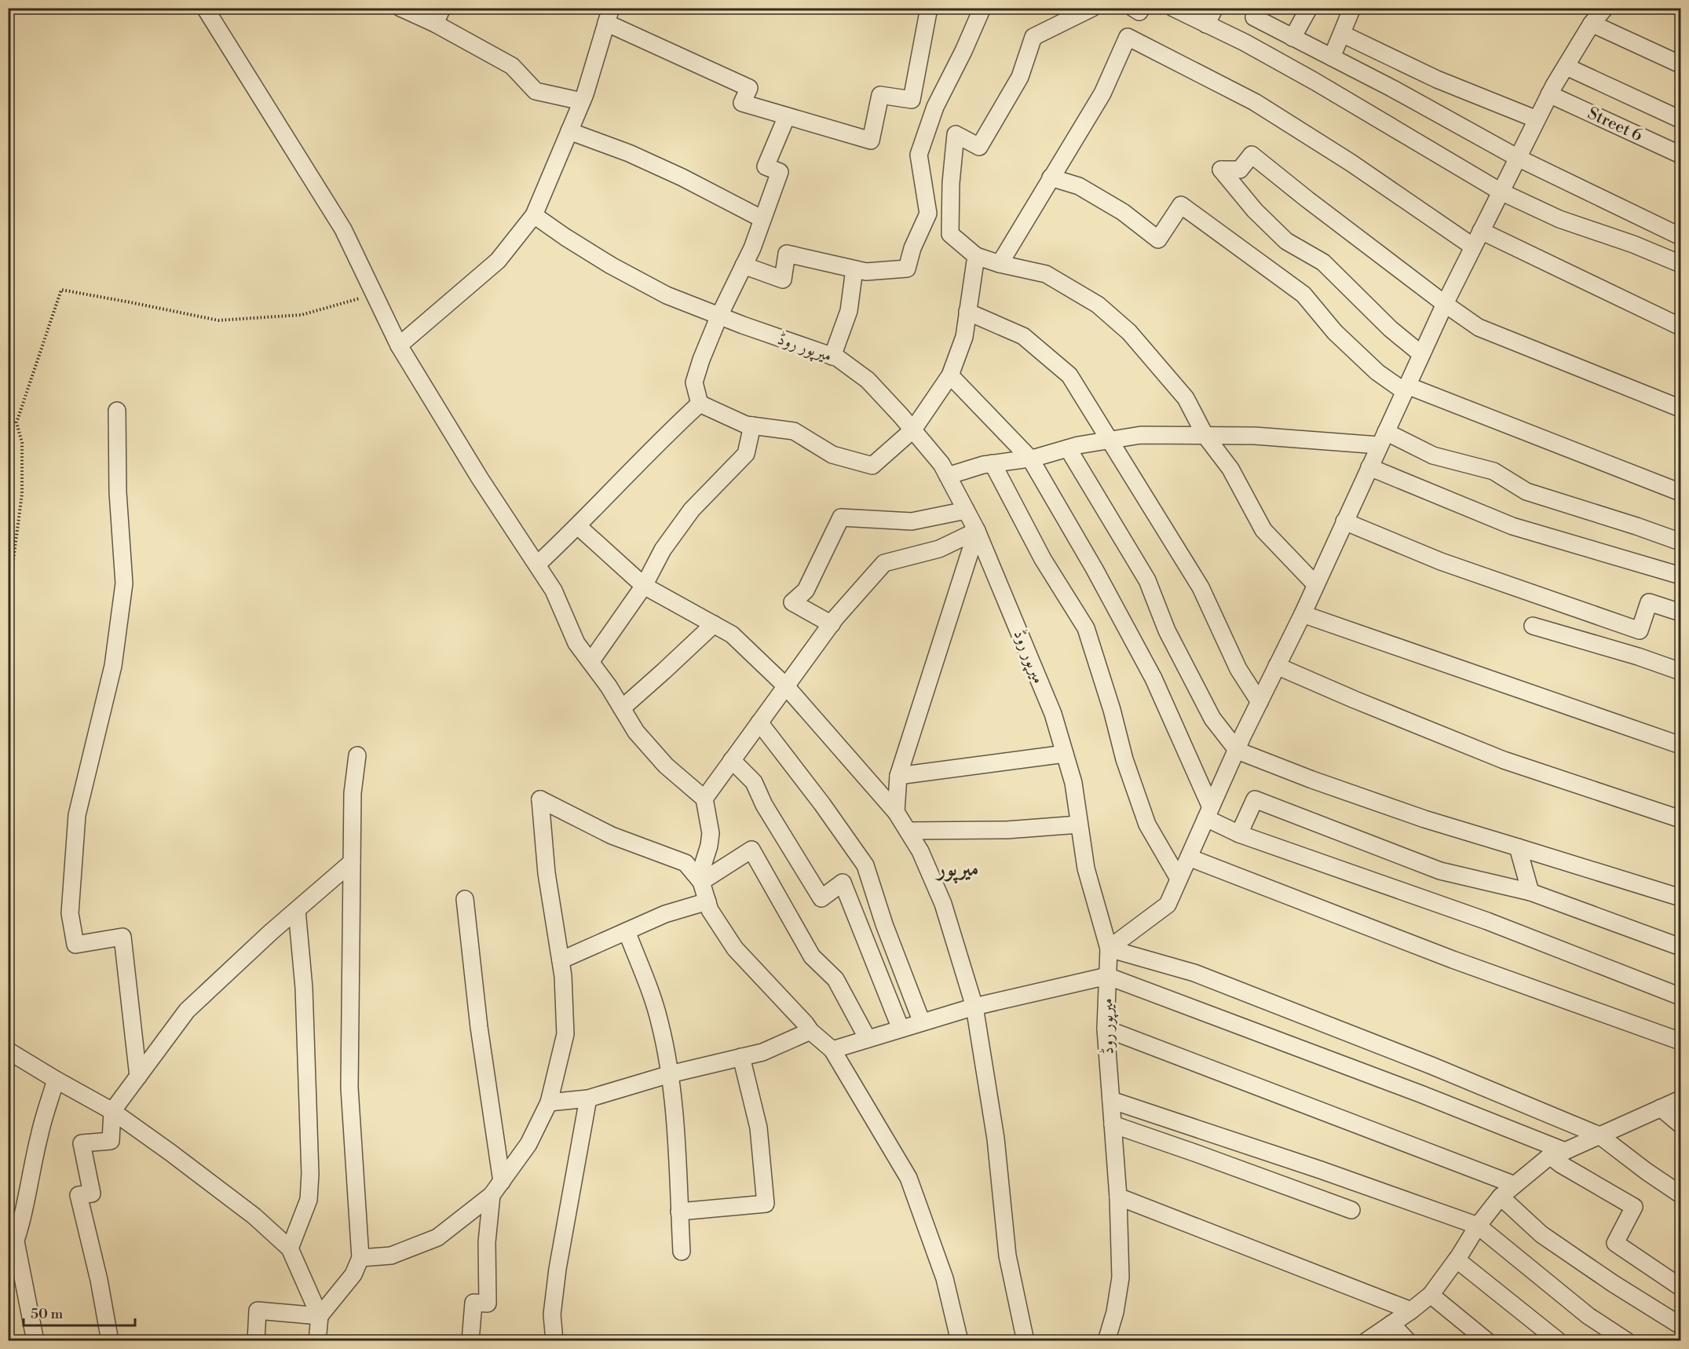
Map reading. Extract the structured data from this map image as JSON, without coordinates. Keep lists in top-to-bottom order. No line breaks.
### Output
{"streets":{"street":["Street 6","میرپور روڈ"]},"districts":["میرپور"],"scale_bar":"50 m"}
